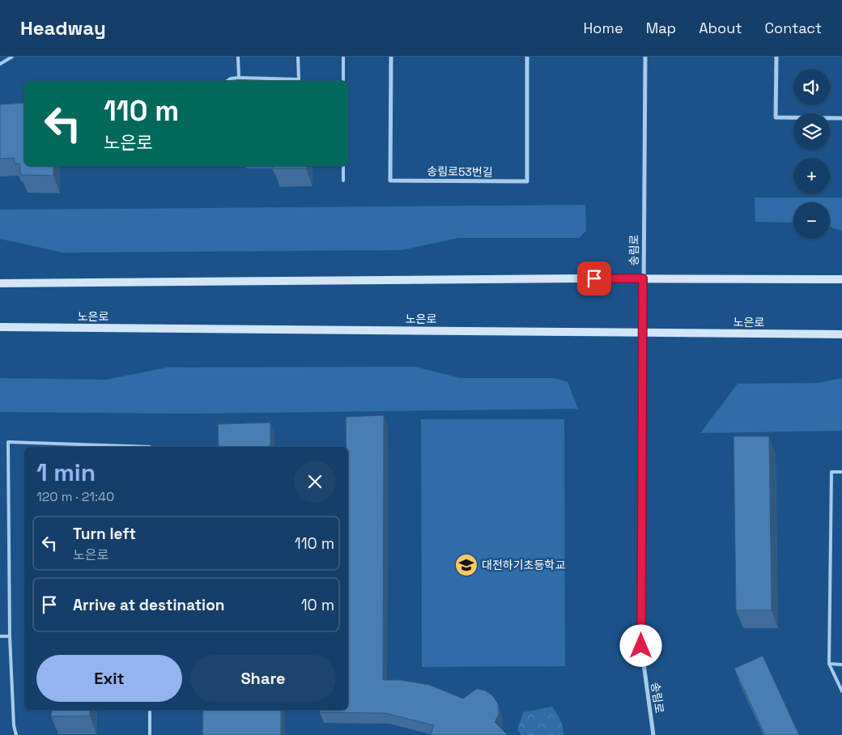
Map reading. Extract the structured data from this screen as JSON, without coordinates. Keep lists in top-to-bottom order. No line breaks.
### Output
{"streets":{"street":["송림로53번길","송림로","노은로"]},"crossings":[["송림로","노은로"]],"places":{"school or university":["대전하기초등학교"]},"page":{"header":"Headway","nav":["Home","Map","About","Contact"],"map_buttons":["+","−"],"turn":["110 m","노은로"],"heading":["1 min","120 m · 21:40"],"list":[{"name":"Turn left","note":"노은로","value":"110 m"},{"name":"Arrive at destination","value":"10 m"}],"buttons":["Exit","Share"]}}
